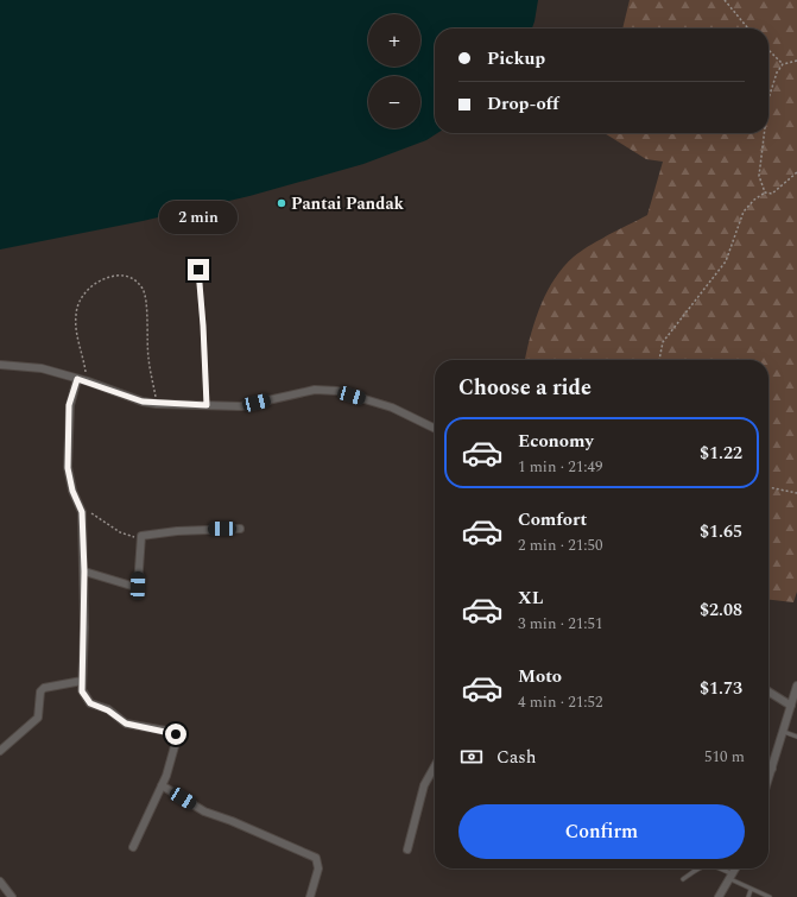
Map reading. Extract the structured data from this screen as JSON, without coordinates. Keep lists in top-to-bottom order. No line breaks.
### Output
{"places":["Pantai Pandak"],"page":{"map_buttons":["+","−"],"banner":["Pickup","Drop-off"],"bubble":"2 min","heading":"Choose a ride","list":[{"name":"Economy","note":"1 min · 21:49","value":"$1.22"},{"name":"Comfort","note":"2 min · 21:50","value":"$1.65"},{"name":"XL","note":"3 min · 21:51","value":"$2.08"},{"name":"Moto","note":"4 min · 21:52","value":"$1.73"}],"pay":["Cash","510 m"],"buttons":"Confirm"}}
